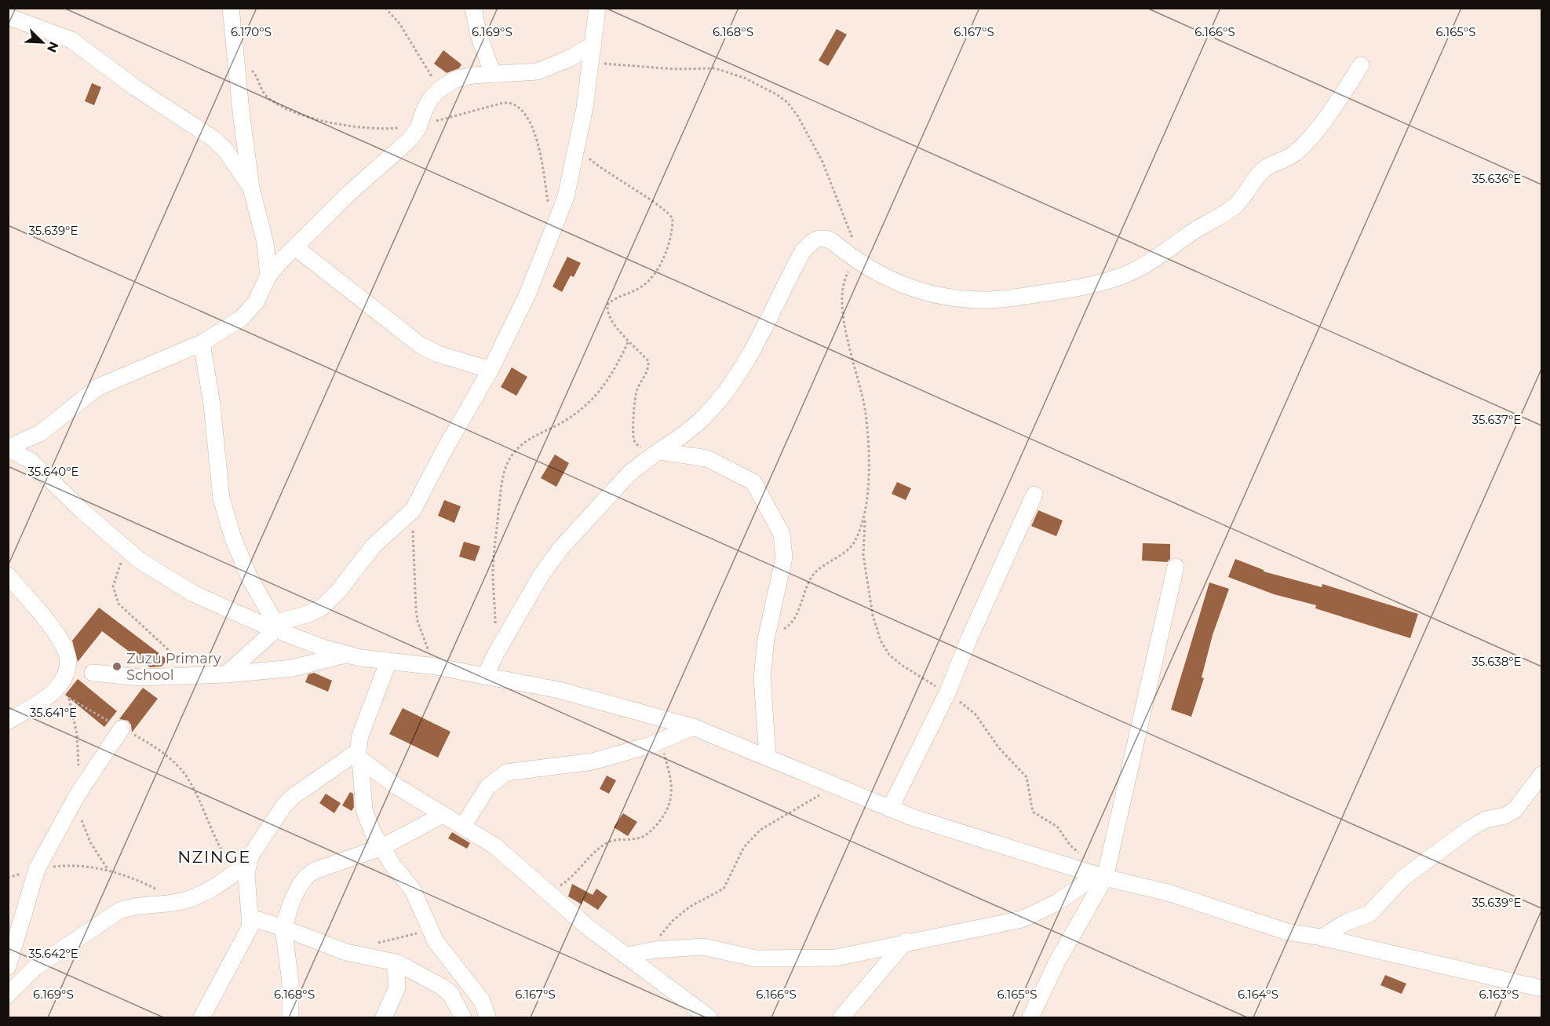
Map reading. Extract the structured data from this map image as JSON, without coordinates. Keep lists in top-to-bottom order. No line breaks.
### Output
{"districts":["NZINGE"],"places":["Zuzu Primary School"],"north":"bottom right","coordinates":["6.170°S","6.169°S","6.168°S","6.167°S","6.166°S","6.165°S","35.636°E","35.639°E","35.637°E","35.640°E","35.638°E","35.641°E","35.642°E","6.164°S","6.163°S"]}
